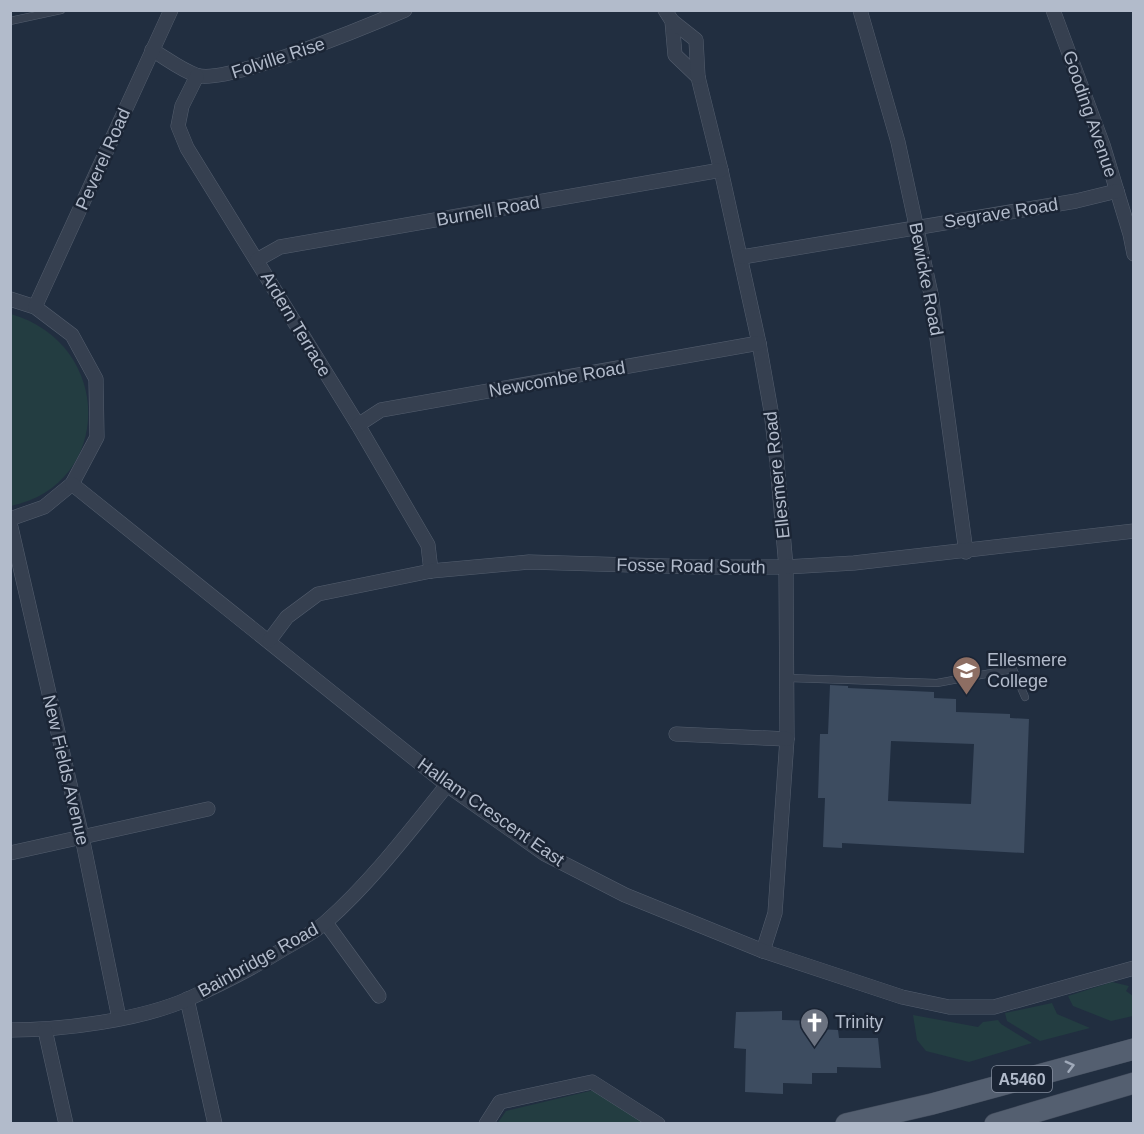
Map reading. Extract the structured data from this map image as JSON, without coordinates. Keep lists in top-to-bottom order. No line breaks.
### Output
{"streets":{"main road":["A5460"],"street":["Folville Rise","Gooding Avenue","Peverel Road","Burnell Road","Segrave Road","Bewicke Road","Ardern Terrace","Newcombe Road","Ellesmere Road","Fosse Road South","New Fields Avenue","Hallam Crescent East","Bainbridge Road"]},"crossings":[["Folville Rise","Ardern Terrace"],["Gooding Avenue","Segrave Road"],["Burnell Road","Ardern Terrace"],["Burnell Road","Ellesmere Road"],["Segrave Road","Bewicke Road"],["Segrave Road","Ellesmere Road"],["Bewicke Road","Fosse Road South"],["Ardern Terrace","Newcombe Road"],["Ardern Terrace","Fosse Road South"],["Newcombe Road","Ellesmere Road"],["Ellesmere Road","Fosse Road South"],["Ellesmere Road","Hallam Crescent East"],["Fosse Road South","Hallam Crescent East"],["New Fields Avenue","Bainbridge Road"],["Hallam Crescent East","Bainbridge Road"]],"places":{"school or university":["Ellesmere College"],"church":["Trinity"]}}
